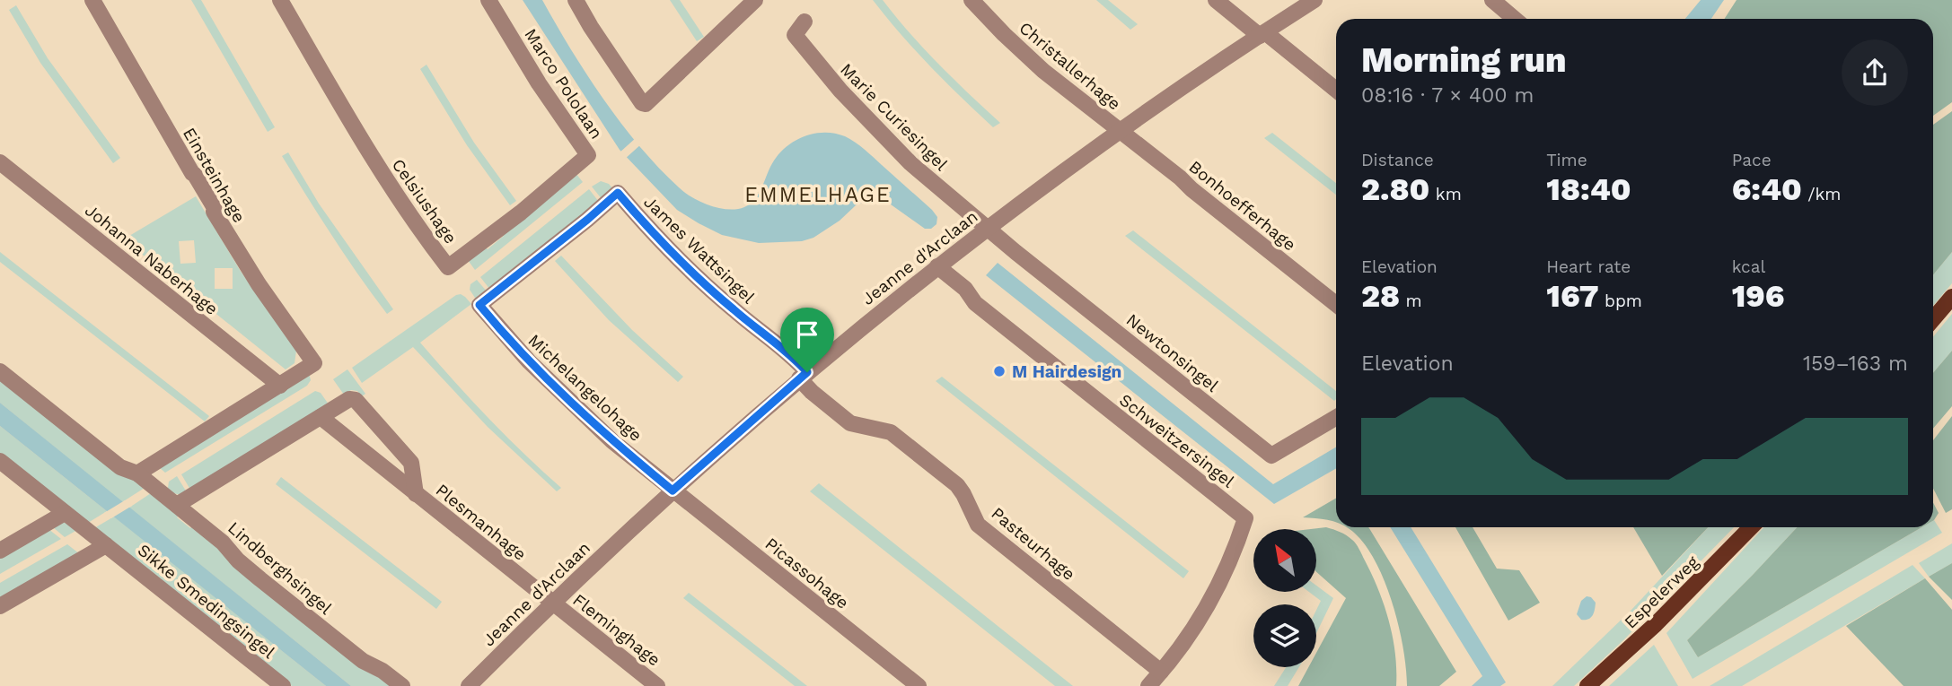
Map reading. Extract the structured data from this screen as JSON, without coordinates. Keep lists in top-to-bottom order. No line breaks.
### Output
{"streets":{"main road":["Espelerweg"],"street":["Christallerhage","Marco Pololaan","Marie Curiesingel","Einsteinhage","Celsiushage","Bonhoefferhage","James Wattsingel","Jeanne d'Arclaan","Johanna Naberhage","Newtonsingel","Michelangelohage","Schweitzersingel","Plesmanhage","Pasteurhage","Lindberghsingel","Picassohage","Sikke Smedingsingel","Fleminghage"]},"crossings":[["Christallerhage","Bonhoefferhage"],["Christallerhage","Jeanne d'Arclaan"],["Marco Pololaan","Celsiushage"],["Marie Curiesingel","Jeanne d'Arclaan"],["Marie Curiesingel","Newtonsingel"],["Einsteinhage","Johanna Naberhage"],["Bonhoefferhage","Jeanne d'Arclaan"],["James Wattsingel","Jeanne d'Arclaan"],["James Wattsingel","Michelangelohage"],["James Wattsingel","Pasteurhage"],["Jeanne d'Arclaan","Newtonsingel"],["Jeanne d'Arclaan","Michelangelohage"],["Jeanne d'Arclaan","Schweitzersingel"],["Jeanne d'Arclaan","Plesmanhage"],["Jeanne d'Arclaan","Pasteurhage"],["Jeanne d'Arclaan","Picassohage"],["Jeanne d'Arclaan","Fleminghage"],["Michelangelohage","Picassohage"],["Schweitzersingel","Pasteurhage"],["Plesmanhage","Lindberghsingel"],["Plesmanhage","Fleminghage"]],"districts":["EMMELHAGE"],"places":["M Hairdesign"],"north":"top left","page":{"heading":["Morning run","08:16 · 7 × 400 m"],"stats":[["Distance","2.80 km"],["Time","18:40"],["Pace","6:40 /km"],["Elevation","28 m"],["Heart rate","167 bpm"],["kcal","196"]],"chart":["Elevation","159–163 m"]}}
